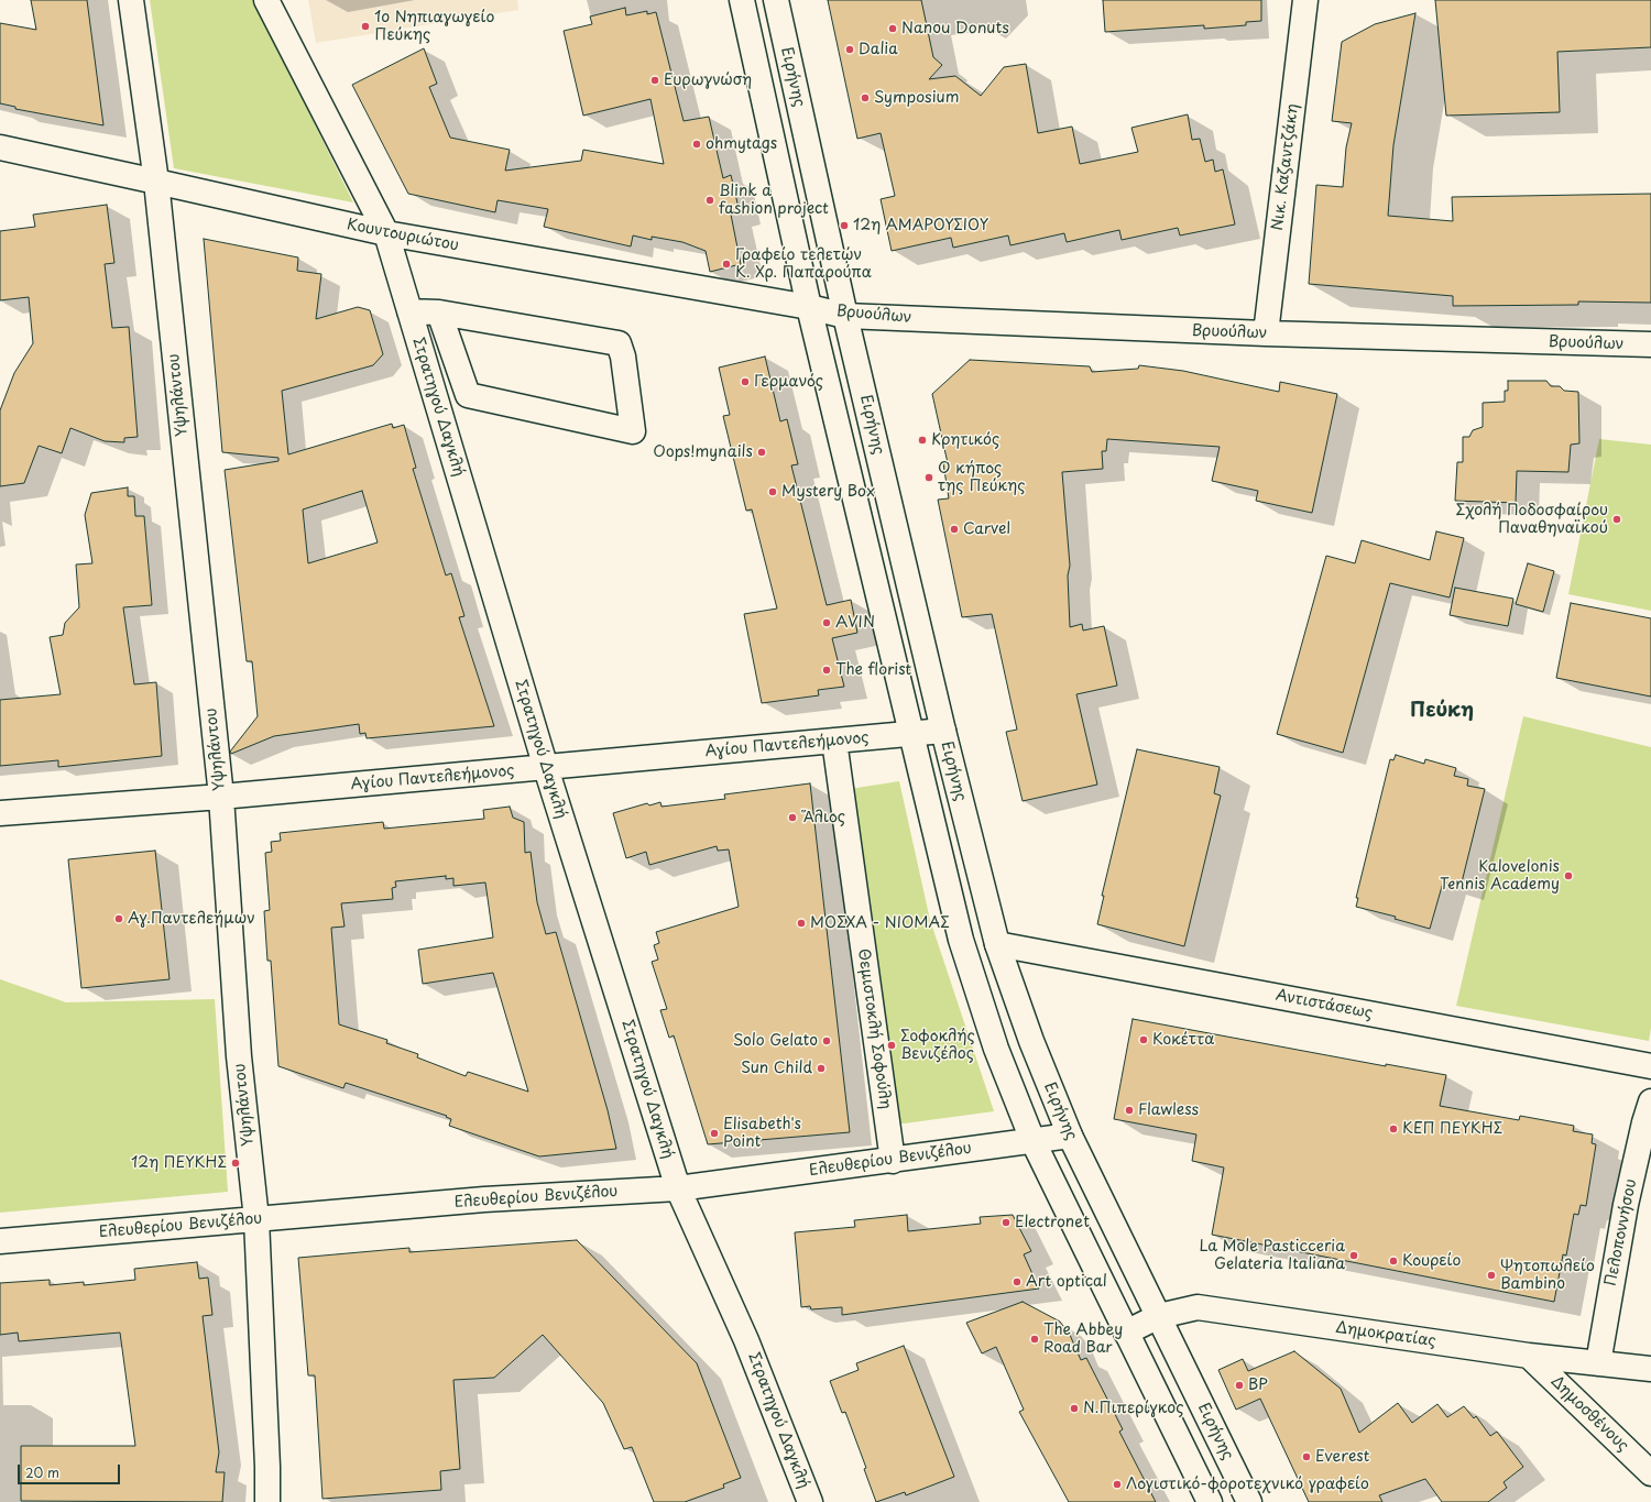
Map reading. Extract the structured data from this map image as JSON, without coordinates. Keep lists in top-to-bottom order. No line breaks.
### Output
{"streets":{"street":["Ειρήνης","Νικ. Καζαντζάκη","Κουντουριώτου","Βρυούλων","Υψηλάντου","Στρατηγού Δαγκλή","Αγίου Παντελεήμονος","Αντιστάσεως","Θεμιστοκλή Σοφούλη","Ελευθερίου Βενιζέλου","Πελοποννήσου","Δημοκρατίας","Δημοσθένους"]},"crossings":[["Ειρήνης","Κουντουριώτου"],["Ειρήνης","Βρυούλων"],["Ειρήνης","Αγίου Παντελεήμονος"],["Ειρήνης","Αντιστάσεως"],["Ειρήνης","Ελευθερίου Βενιζέλου"],["Ειρήνης","Δημοκρατίας"],["Νικ. Καζαντζάκη","Βρυούλων"],["Κουντουριώτου","Βρυούλων"],["Κουντουριώτου","Υψηλάντου"],["Κουντουριώτου","Στρατηγού Δαγκλή"],["Υψηλάντου","Αγίου Παντελεήμονος"],["Υψηλάντου","Ελευθερίου Βενιζέλου"],["Στρατηγού Δαγκλή","Αγίου Παντελεήμονος"],["Στρατηγού Δαγκλή","Ελευθερίου Βενιζέλου"],["Αγίου Παντελεήμονος","Θεμιστοκλή Σοφούλη"],["Θεμιστοκλή Σοφούλη","Ελευθερίου Βενιζέλου"],["Πελοποννήσου","Δημοκρατίας"],["Δημοκρατίας","Δημοσθένους"]],"districts":["Πεύκη"],"places":["1ο Νηπιαγωγείο Πεύκης","Nanou Donuts","Dalia","Ευρωγνώση","Symposium","ohmytags","Blink a fashion project","12η ΑΜΑΡΟΥΣΙΟΥ","Γραφείο τελετών Κ. Χρ. Παπαρούπα","Γερμανός","Κρητικός","Oops!mynails","Ο κήπος της Πεύκης","Mystery Box","Σχολή Ποδοσφαίρου Παναθηναϊκού","Carvel","AVIN","The florist","Ἅλιος","Kalovelonis Tennis Academy","Αγ.Παντελεήμων","ΜΟΣΧΑ - ΝΙΟΜΑΣ","Κοκέττα","Solo Gelato","Σοφοκλής Βενιζέλος","Sun Child","Flawless","ΚΕΠ ΠΕΥΚΗΣ","Elisabeth's Point","12η ΠΕΥΚΗΣ","Electronet","La Mole Pasticceria Gelateria Italiana","Κουρείο","Ψητοπωλείο Bambino","Art optical","The Abbey Road Bar","BP","Ν.Πιπερίγκος","Everest","Λογιστικό-φοροτεχνικό γραφείο"],"scale_bar":"20 m"}
